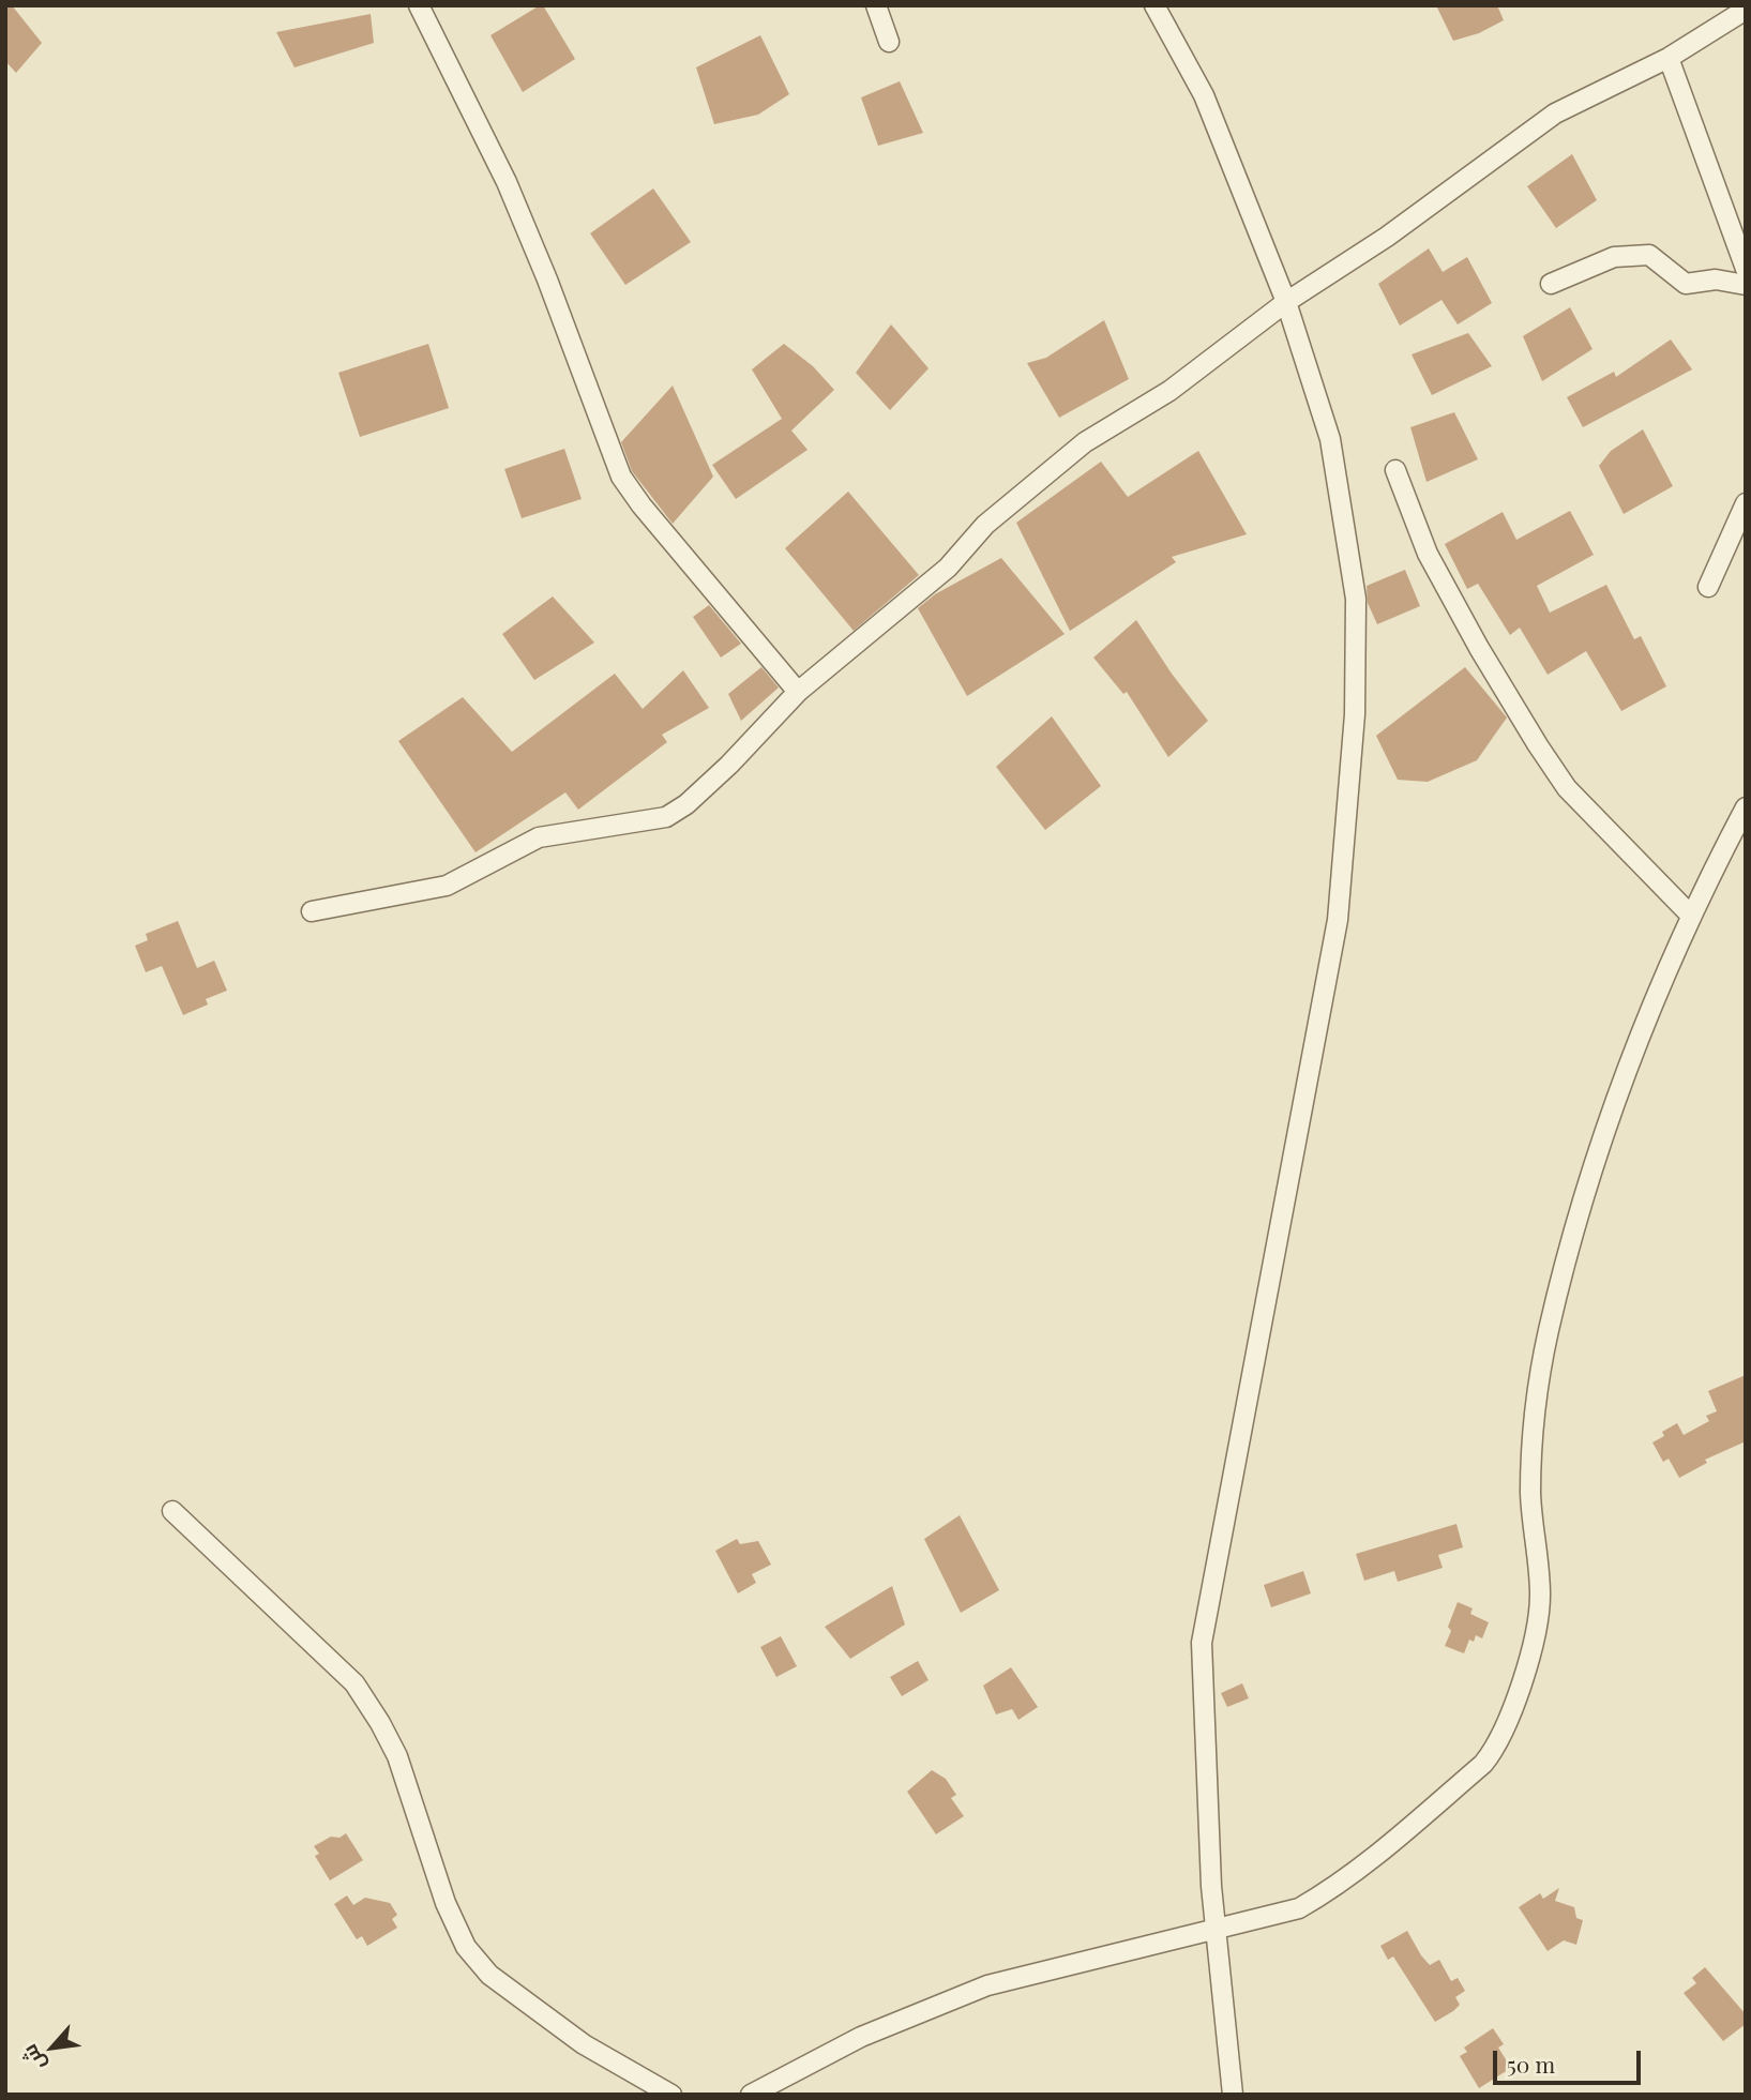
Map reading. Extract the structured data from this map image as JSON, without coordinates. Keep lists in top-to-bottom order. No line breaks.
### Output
{"scale_bar":"50 m","north":"bottom left"}
